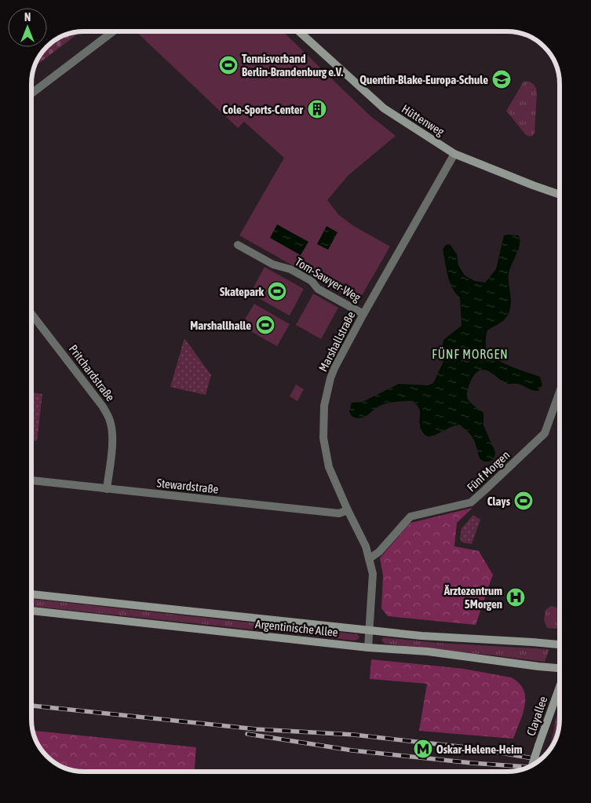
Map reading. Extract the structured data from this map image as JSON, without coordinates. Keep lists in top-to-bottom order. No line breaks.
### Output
{"streets":{"main road":["Hüttenweg","Argentinische Allee","Clayallee"],"street":["Tom-Sawyer-Weg","Marshallstraße","Pritchardstraße","Fünf Morgen","Stewardstraße"]},"crossings":[["Hüttenweg","Marshallstraße"],["Tom-Sawyer-Weg","Marshallstraße"],["Marshallstraße","Fünf Morgen"],["Marshallstraße","Stewardstraße"],["Marshallstraße","Argentinische Allee"],["Pritchardstraße","Stewardstraße"]],"districts":["FÜNF MORGEN"],"places":{"sports":["Tennisverband Berlin-Brandenburg e.V.","Skatepark","Marshallhalle","Clays"],"school or university":["Quentin-Blake-Europa-Schule"],"building":["Cole-Sports-Center"],"hospital":["Ärztezentrum 5Morgen"],"metro station":["Oskar-Helene-Heim"]},"north":"top"}
